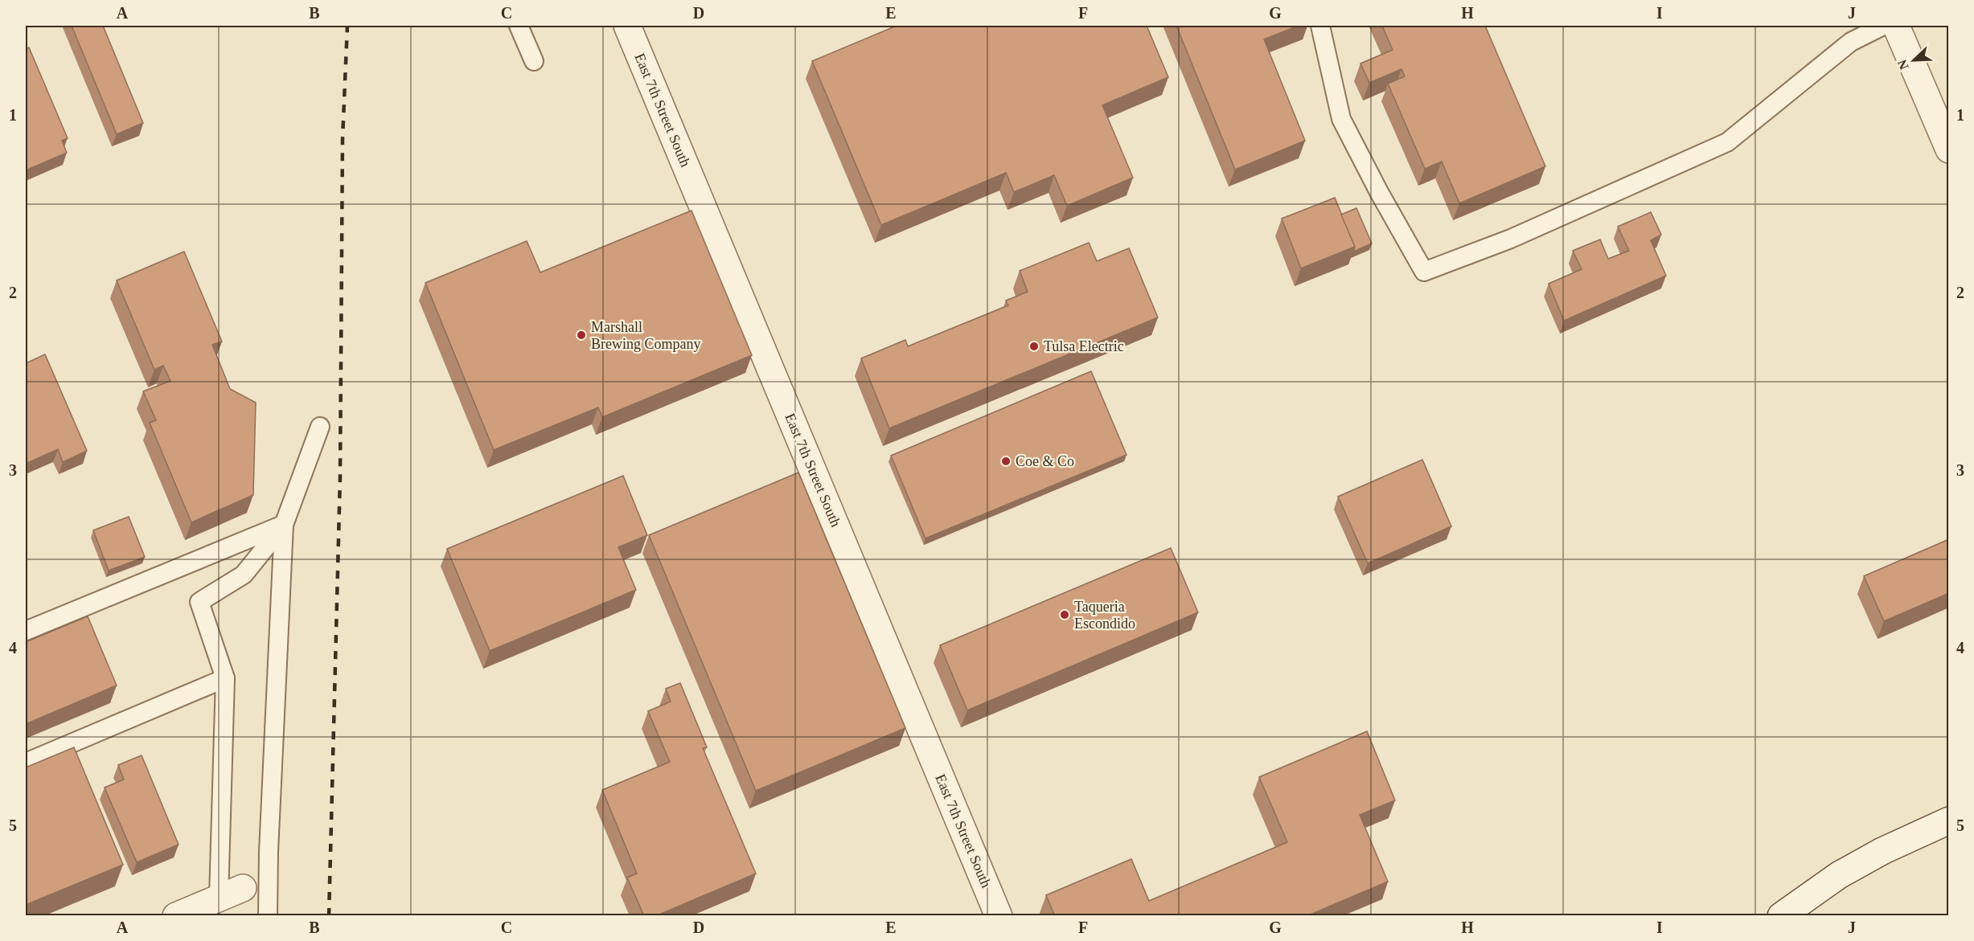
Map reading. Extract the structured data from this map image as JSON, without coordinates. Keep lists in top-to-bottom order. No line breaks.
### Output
{"streets":{"street":["East 7th Street South"]},"places":["Marshall Brewing Company","Tulsa Electric","Coe & Co","Taqueria Escondido"],"north":"bottom left","grid":{"columns":["A","B","C","D","E","F","G","H","I","J"],"rows":["1","2","3","4","5"]}}
